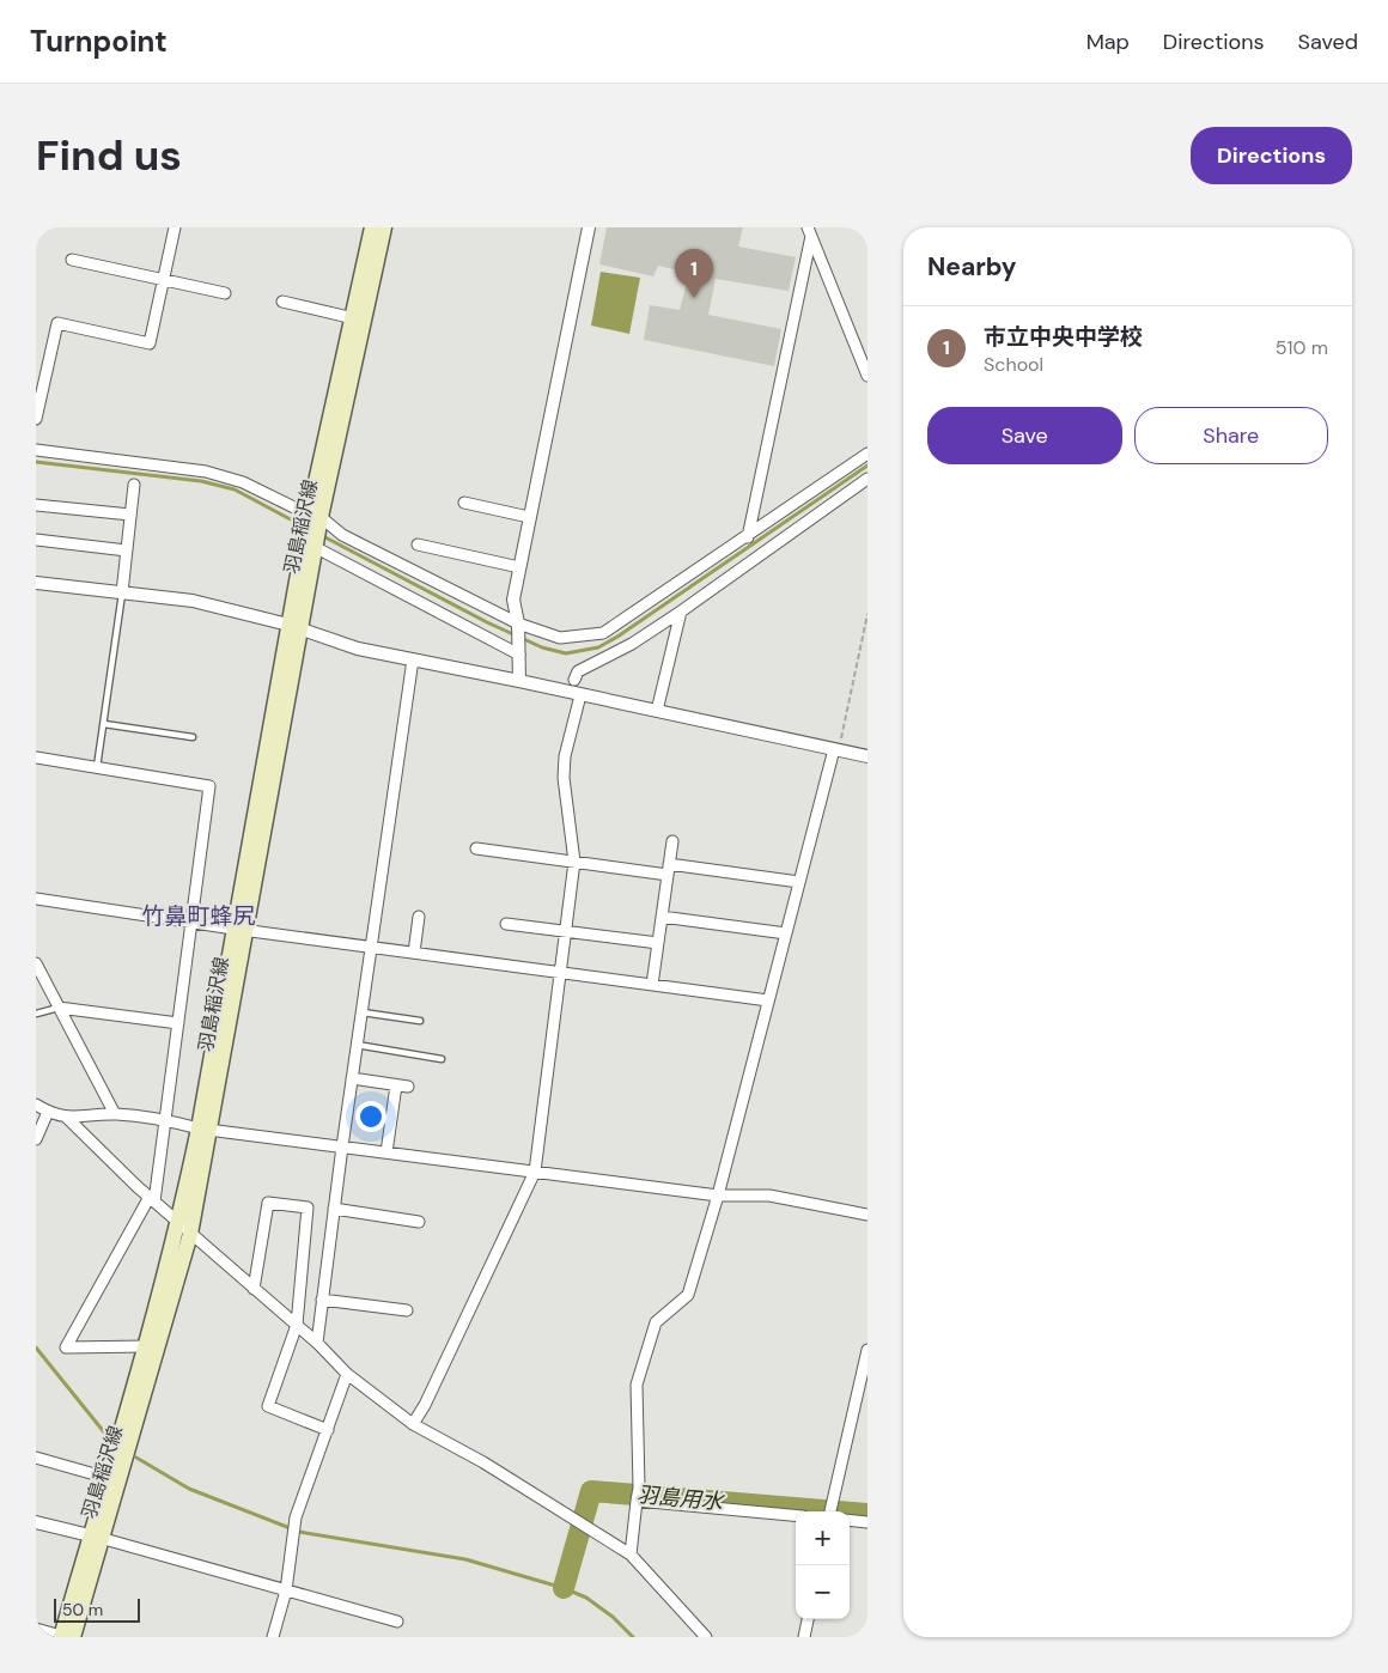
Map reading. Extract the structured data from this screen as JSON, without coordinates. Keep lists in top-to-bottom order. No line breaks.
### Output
{"streets":{"main road":["羽島稲沢線"]},"districts":["竹鼻町蜂尻"],"water":["羽島用水"],"scale_bar":"50 m","page":{"header":"Turnpoint","nav":["Map","Directions","Saved"],"buttons":["Directions",["Save","Share"]],"title":"Find us","heading":"Nearby","pins":"1","list":[{"mark":"1","name":"市立中央中学校","note":"School","value":"510 m"}],"map_buttons":["+","−"],"scale":"50 m"}}
